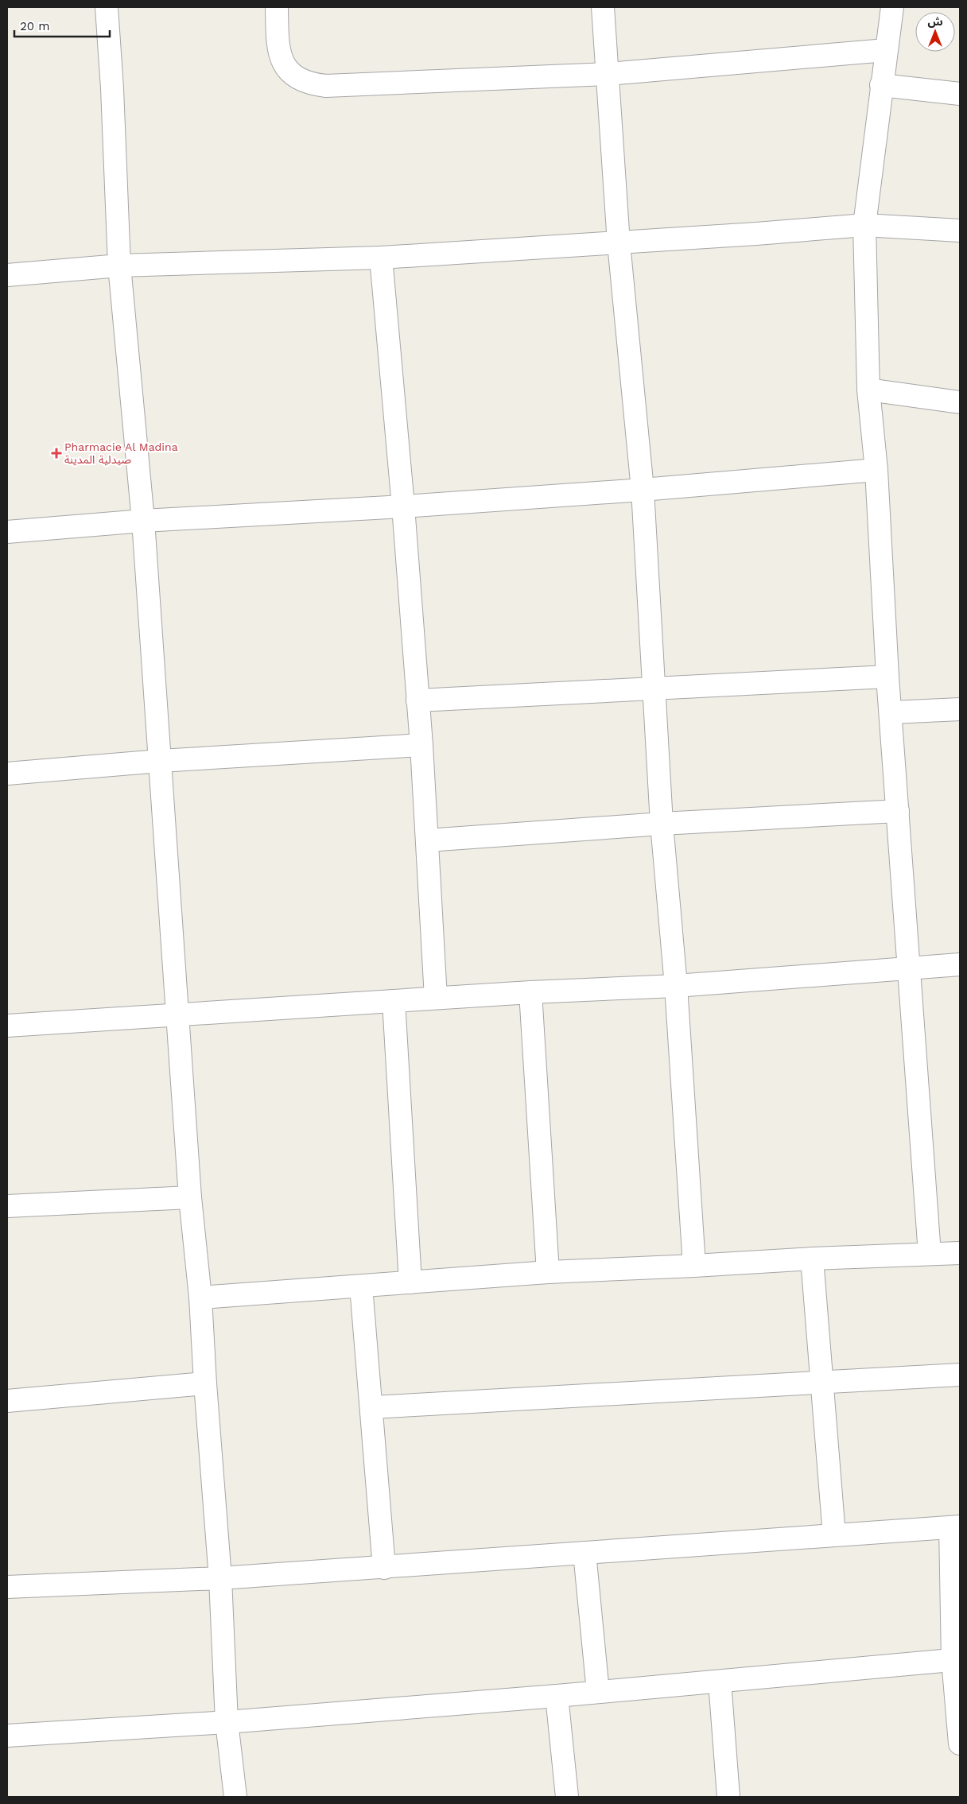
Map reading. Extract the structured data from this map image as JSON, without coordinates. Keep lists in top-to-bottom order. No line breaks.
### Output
{"places":{"health":["Pharmacie Al Madina صيدلية المدينة"]},"scale_bar":"20 m","north":"top"}
